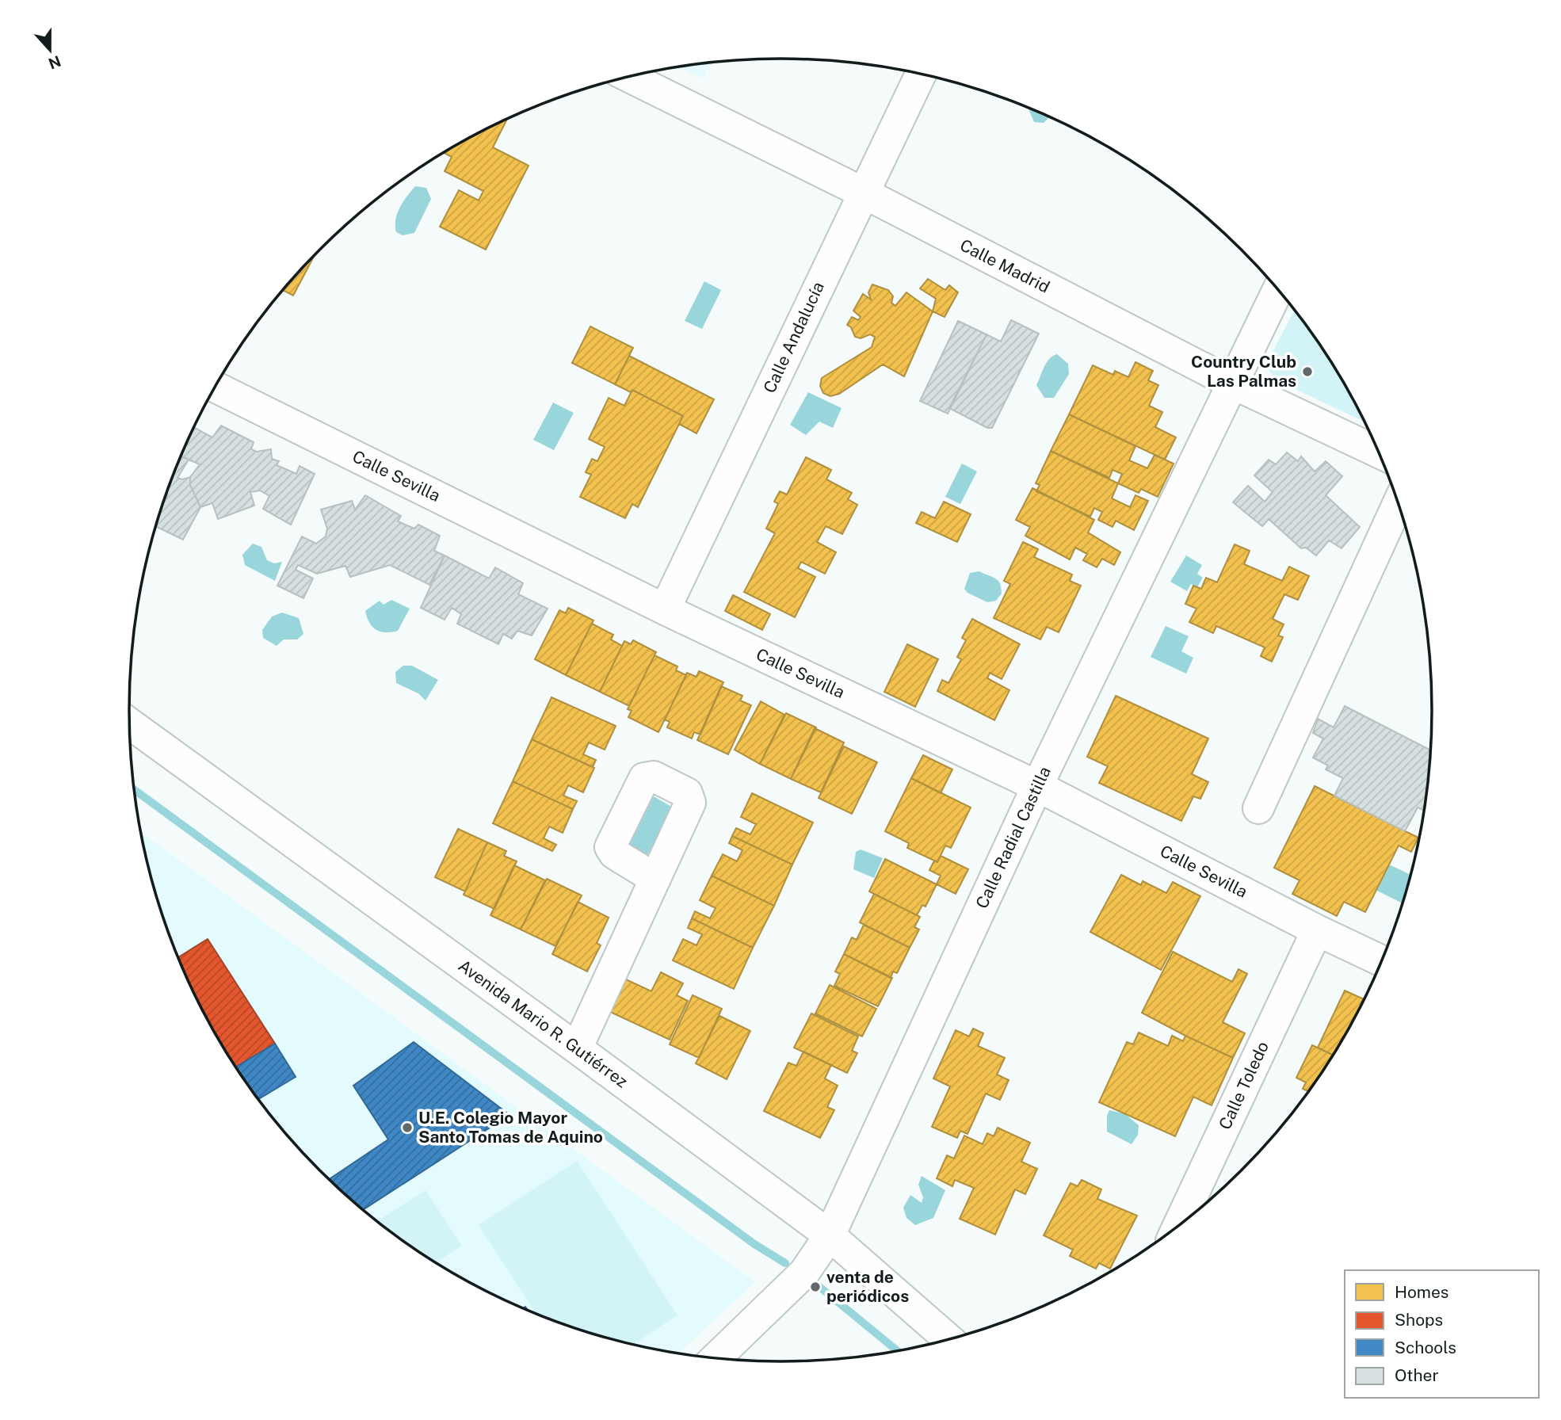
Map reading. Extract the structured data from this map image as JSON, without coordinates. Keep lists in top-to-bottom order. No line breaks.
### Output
{"streets":{"street":["Calle Madrid","Calle Andalucía","Calle Sevilla","Calle Radial Castilla","Avenida Mario R. Gutiérrez","Calle Toledo"]},"crossings":[["Calle Madrid","Calle Andalucía"],["Calle Madrid","Calle Radial Castilla"],["Calle Andalucía","Calle Sevilla"],["Calle Sevilla","Calle Radial Castilla"],["Calle Sevilla","Calle Toledo"],["Calle Radial Castilla","Avenida Mario R. Gutiérrez"]],"places":["Country Club Las Palmas","U.E. Colegio Mayor Santo Tomas de Aquino","venta de periódicos"],"legend":["Homes","Shops","Schools","Other"],"north":"bottom"}
